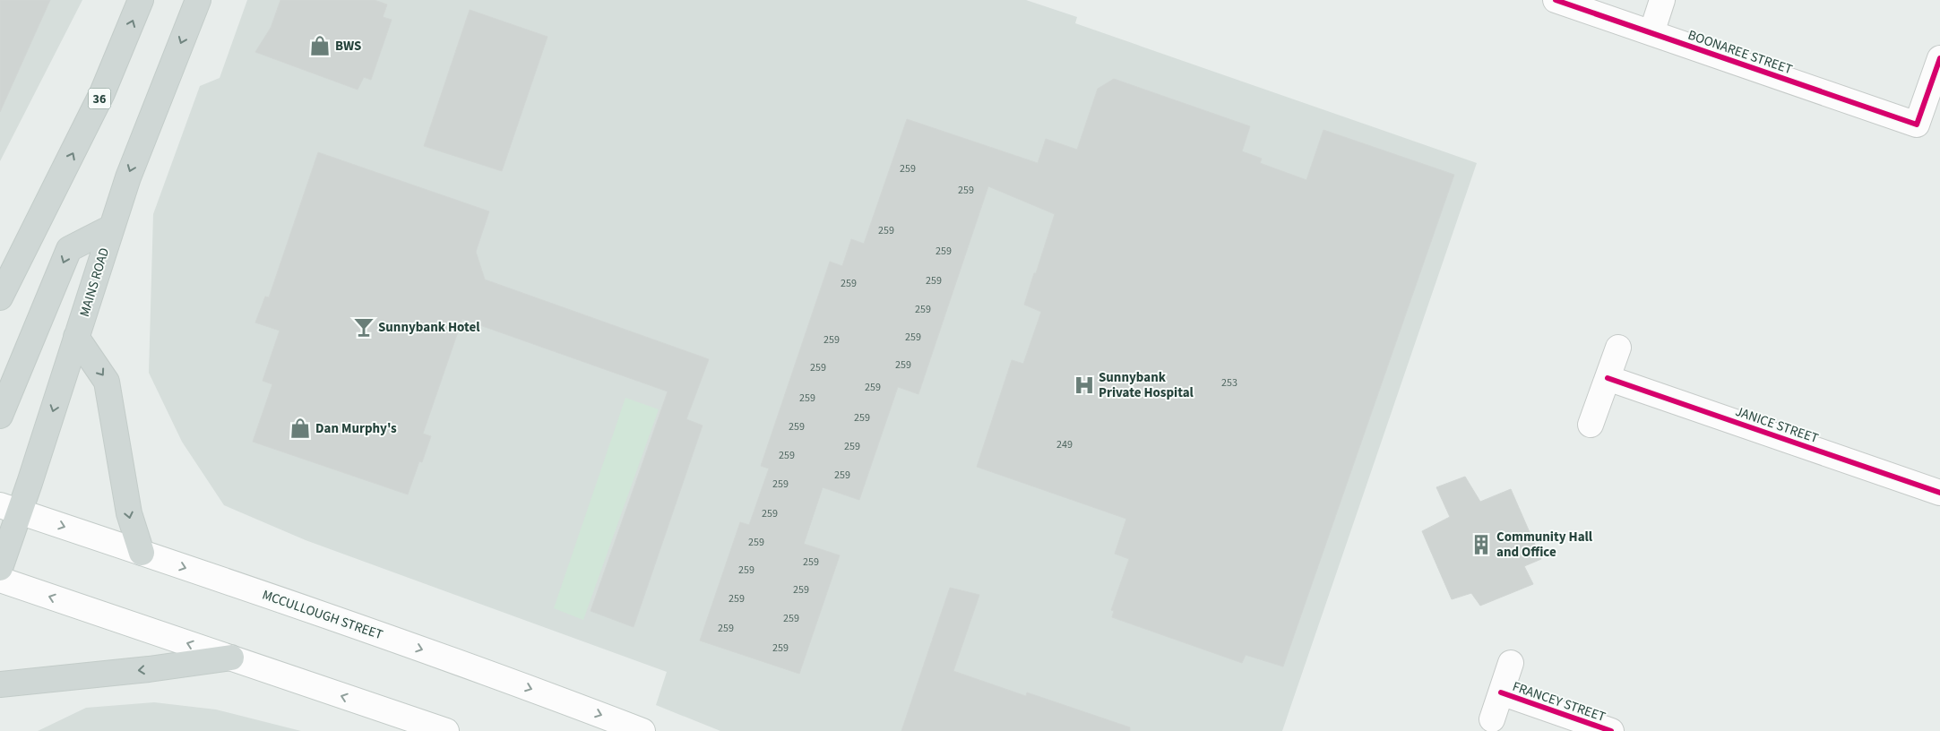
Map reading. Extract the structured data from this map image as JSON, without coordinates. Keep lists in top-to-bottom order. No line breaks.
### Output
{"streets":{"main road":["36","MAINS ROAD"],"street":["BOONAREE STREET","JANICE STREET","MCCULLOUGH STREET","FRANCEY STREET"]},"crossings":[["MAINS ROAD","MCCULLOUGH STREET"]],"places":{"shop":["BWS","Dan Murphy's"],"bar":["Sunnybank Hotel"],"hospital":["Sunnybank Private Hospital"],"building":["Community Hall and Office"]},"house_numbers":["259","259","259","259","259","259","259","259","259","259","259","253","259","259","259","259","249","259","259","259","259","259","259","259","259","259","259","259","259","259"]}
